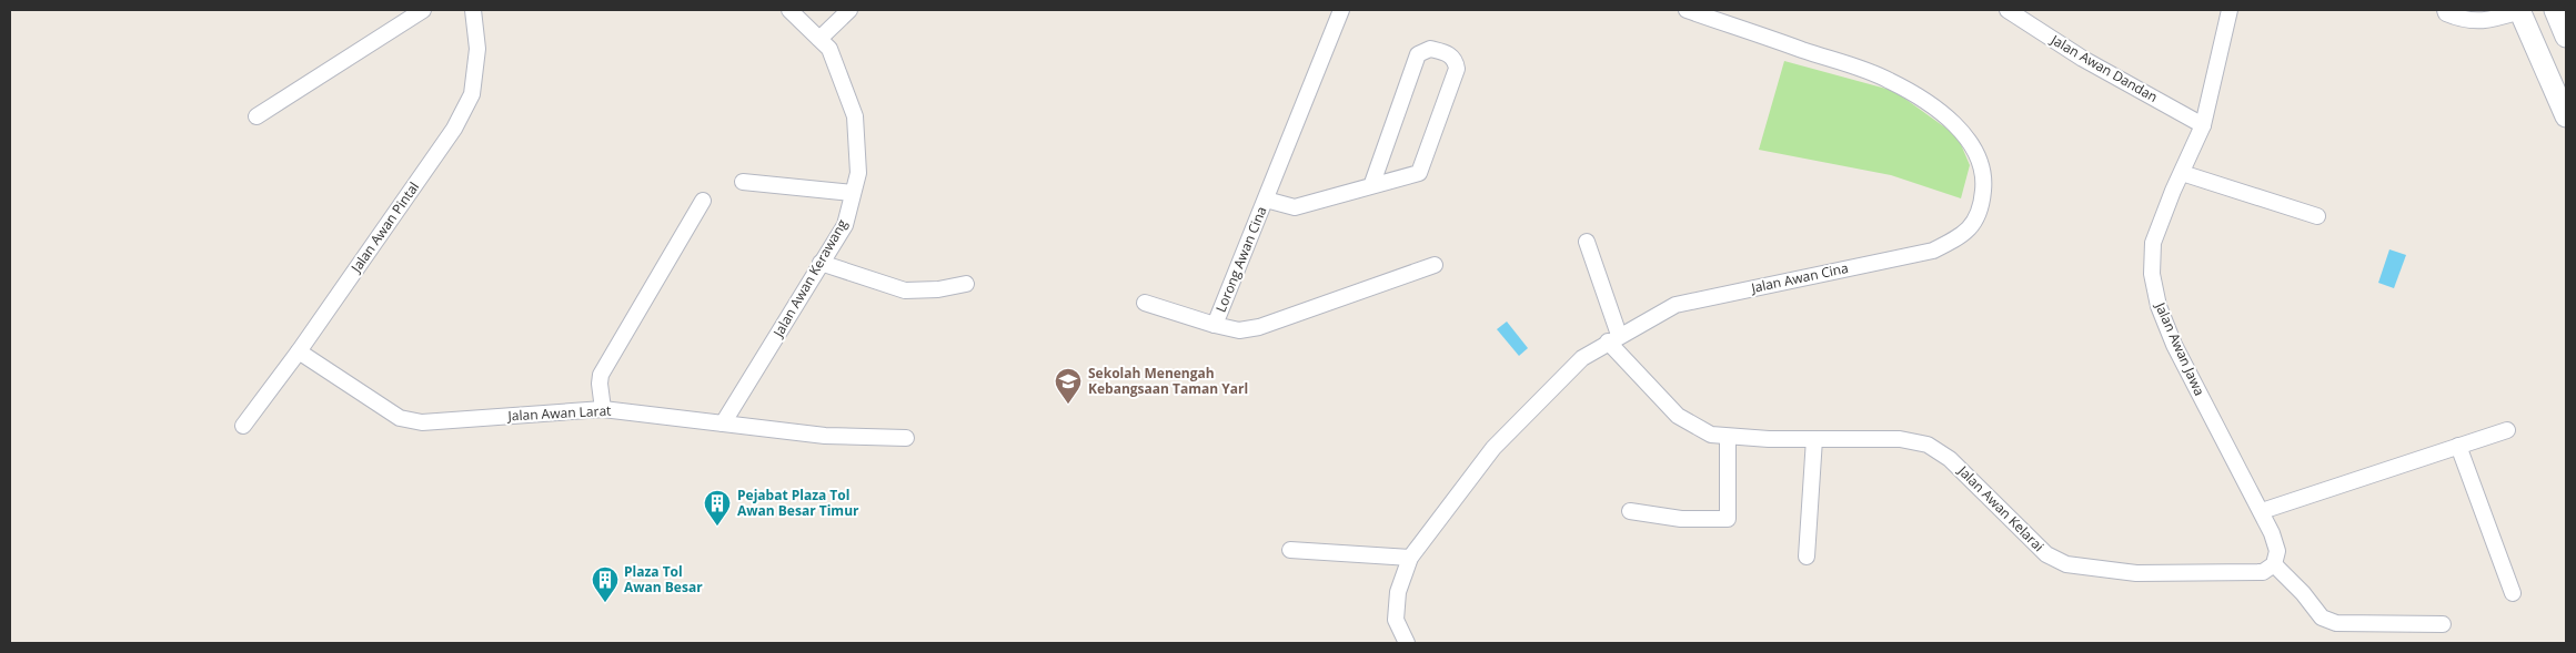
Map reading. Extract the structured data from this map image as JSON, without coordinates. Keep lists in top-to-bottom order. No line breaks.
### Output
{"streets":{"street":["Jalan Awan Dandan","Jalan Awan Pintal","Lorong Awan Cina","Jalan Awan Kerawang","Jalan Awan Cina","Jalan Awan Jawa","Jalan Awan Larat","Jalan Awan Kelarai"]},"crossings":[["Jalan Awan Dandan","Jalan Awan Jawa"],["Jalan Awan Pintal","Jalan Awan Larat"],["Jalan Awan Kerawang","Jalan Awan Larat"],["Jalan Awan Cina","Jalan Awan Kelarai"],["Jalan Awan Jawa","Jalan Awan Kelarai"]],"places":{"school or university":["Sekolah Menengah Kebangsaan Taman Yarl"],"building":["Pejabat Plaza Tol Awan Besar Timur","Plaza Tol Awan Besar"]}}
